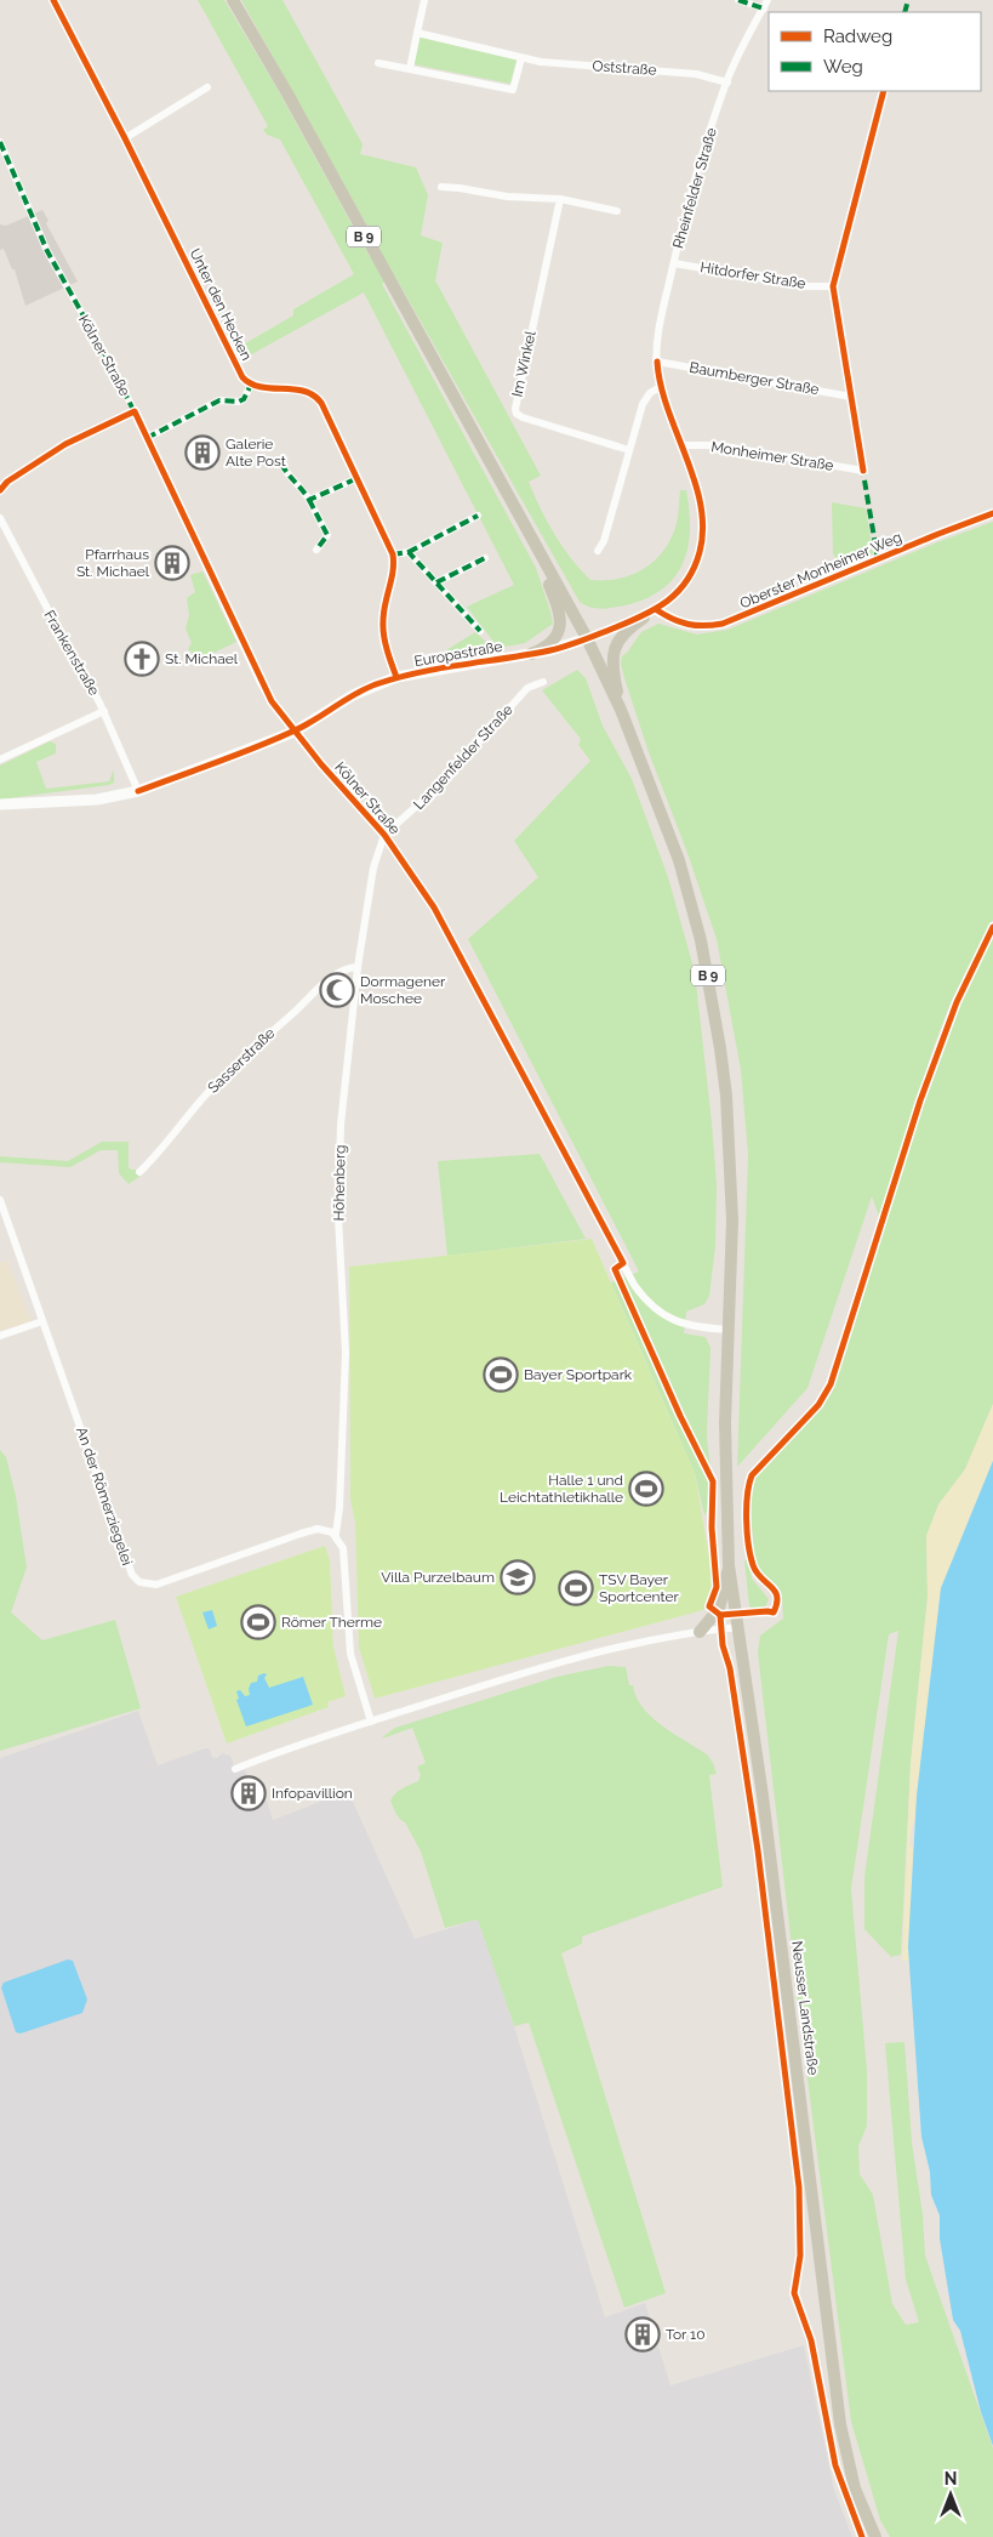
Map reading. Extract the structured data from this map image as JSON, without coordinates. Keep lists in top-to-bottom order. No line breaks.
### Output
{"streets":{"main road":["B 9","Europastraße","Neusser Landstraße"],"street":["Oststraße","Rheinfelder Straße","Hitdorfer Straße","Unter den Hecken","Kölner Straße","Im Winkel","Baumberger Straße","Monheimer Straße","Oberster Monheimer Weg","Frankenstraße","Langenfelder Straße","Sasserstraße","Höhenberg","An der Römerziegelei"]},"crossings":[["Oststraße","Rheinfelder Straße"],["Rheinfelder Straße","B 9"],["Rheinfelder Straße","Hitdorfer Straße"],["Rheinfelder Straße","Baumberger Straße"],["Rheinfelder Straße","Monheimer Straße"],["Rheinfelder Straße","Oberster Monheimer Weg"],["Rheinfelder Straße","Europastraße"],["B 9","Kölner Straße"],["B 9","Europastraße"],["B 9","Neusser Landstraße"],["Kölner Straße","Europastraße"],["Kölner Straße","Langenfelder Straße"],["Kölner Straße","Höhenberg"],["Frankenstraße","Europastraße"],["Langenfelder Straße","Höhenberg"],["Sasserstraße","Höhenberg"],["Höhenberg","An der Römerziegelei"]],"places":{"building":["Galerie Alte Post","Pfarrhaus St. Michael","Infopavillion","Tor 10"],"church":["St. Michael"],"mosque":["Dormagener Moschee"],"sports":["Bayer Sportpark","Halle 1 und Leichtathletikhalle","TSV Bayer Sportcenter","Römer Therme"],"school or university":["Villa Purzelbaum"]},"legend":["Radweg","Weg"],"north":"top"}
